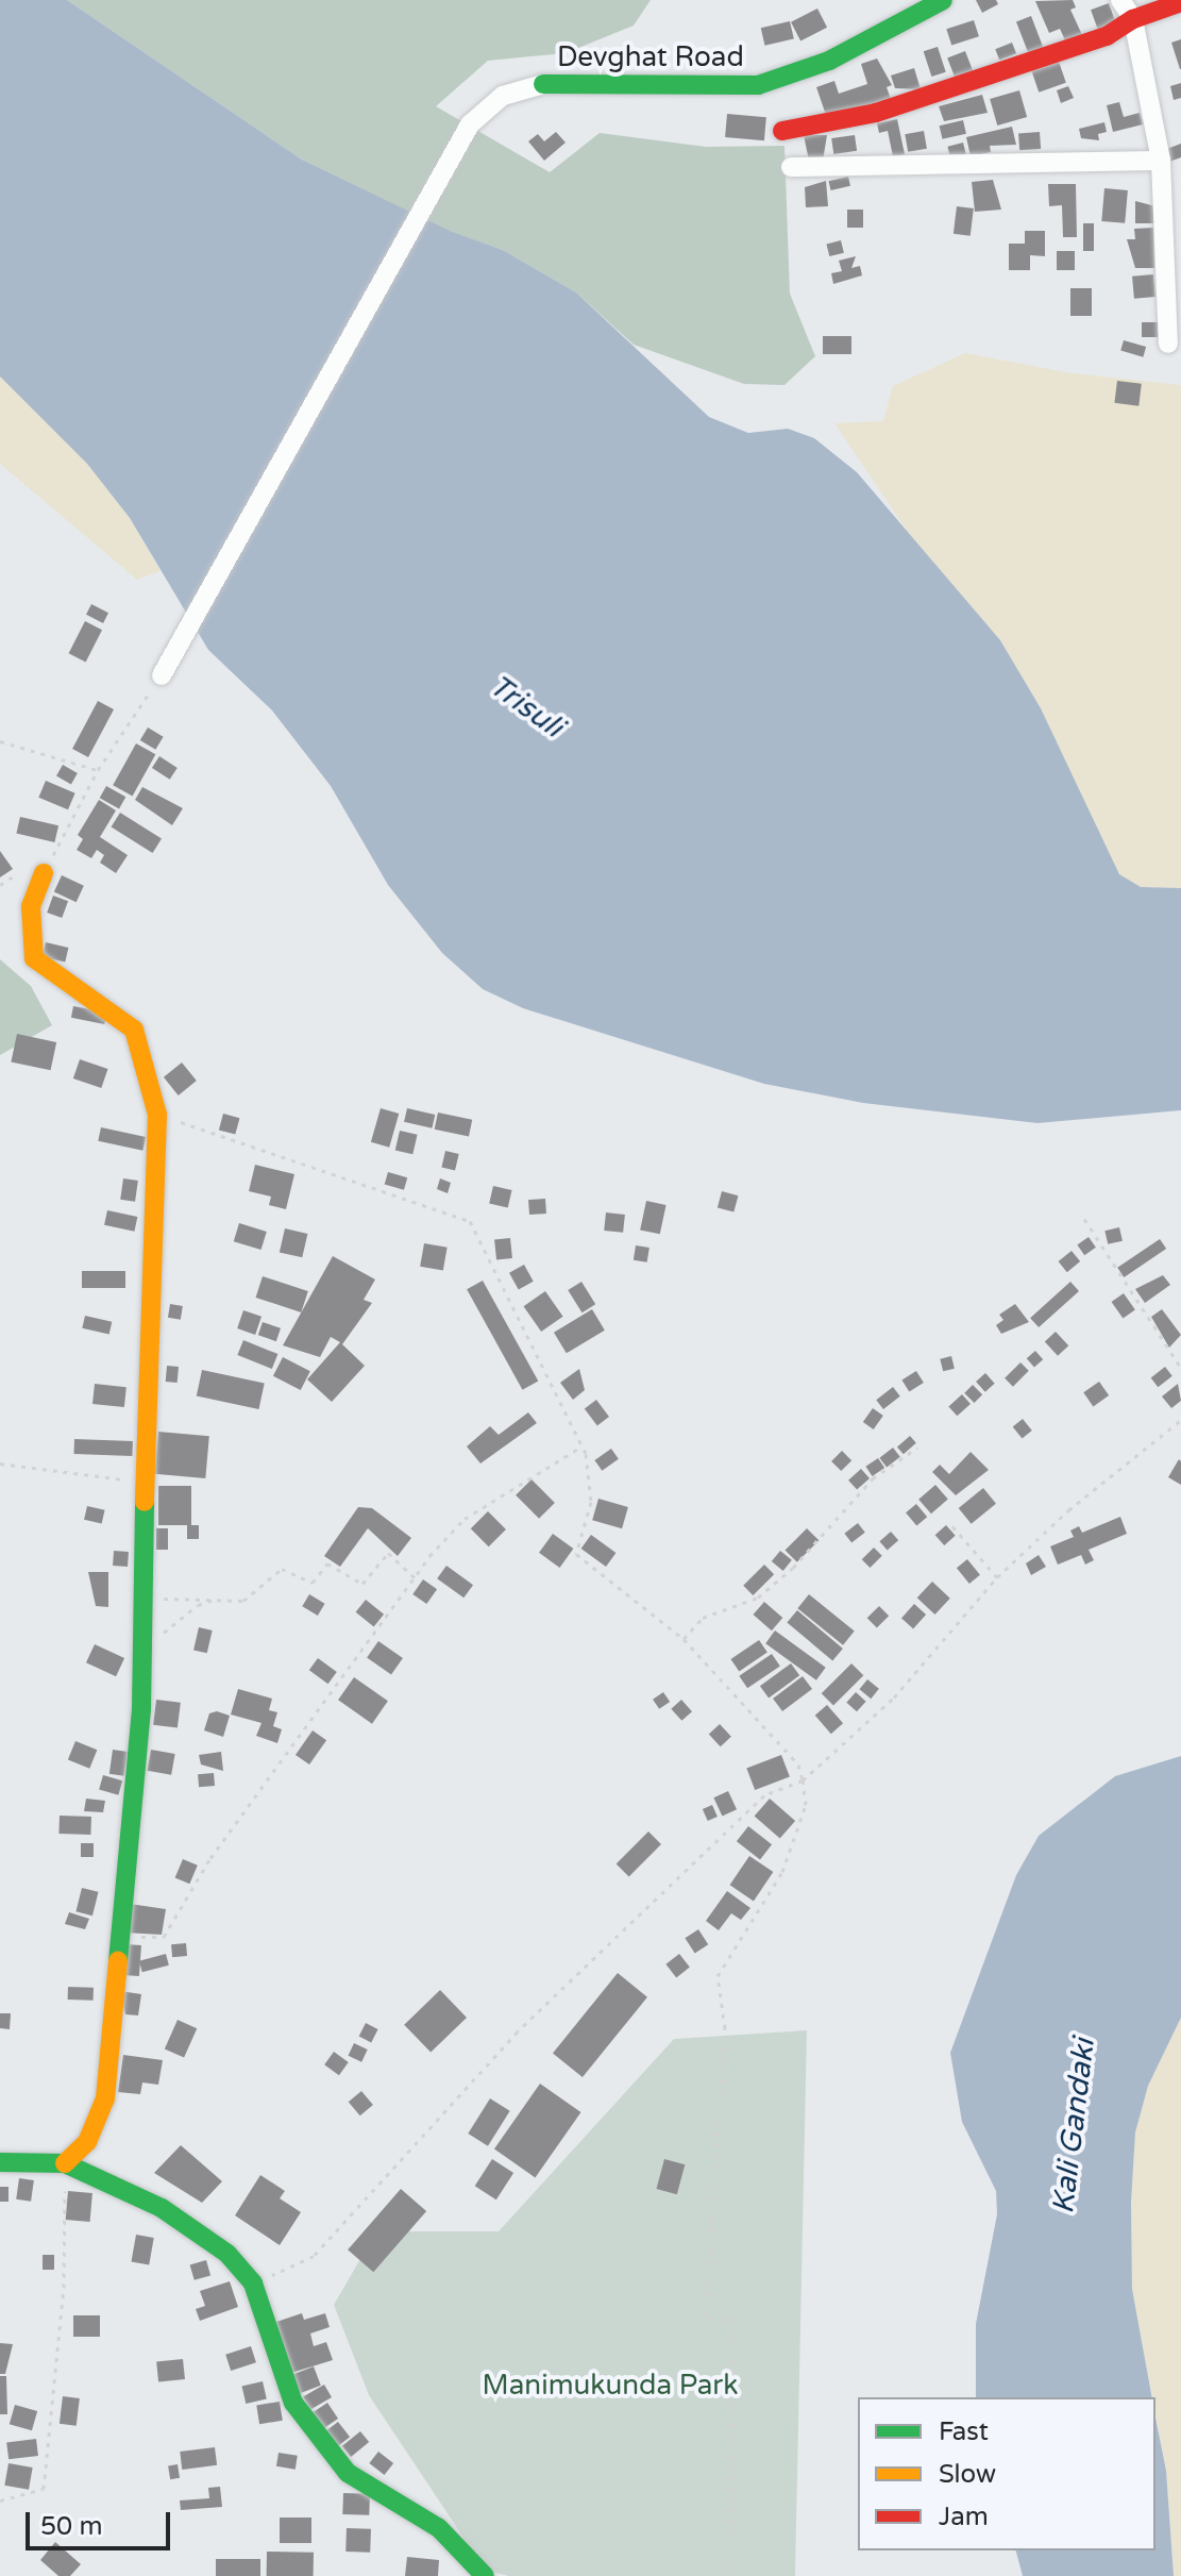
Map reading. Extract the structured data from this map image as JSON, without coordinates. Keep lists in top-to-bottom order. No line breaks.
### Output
{"streets":{"street":["Devghat Road"]},"water":["Trisuli","Kali Gandaki"],"parks":["Manimukunda Park"],"legend":["Fast","Slow","Jam"],"scale_bar":"50 m"}
